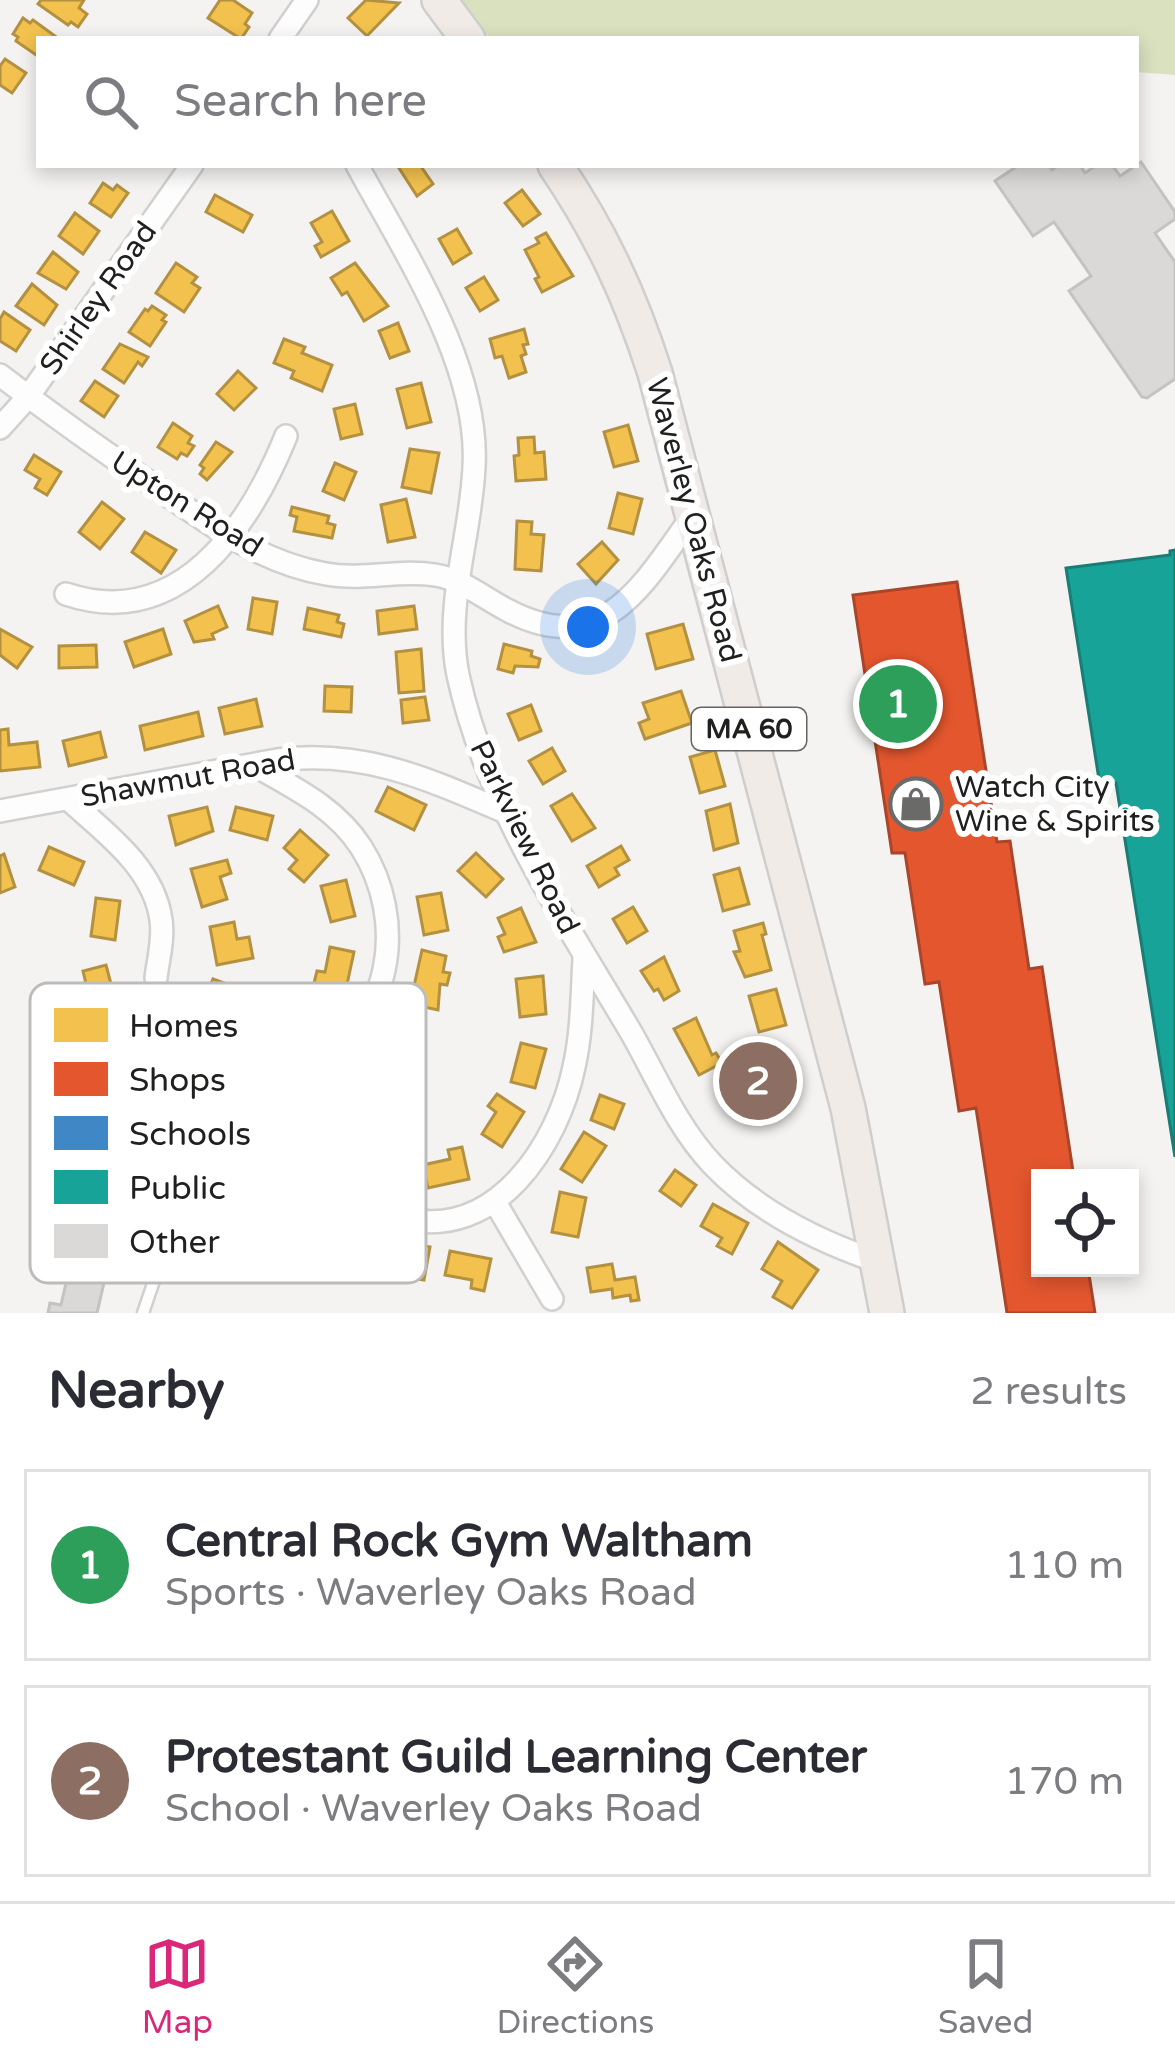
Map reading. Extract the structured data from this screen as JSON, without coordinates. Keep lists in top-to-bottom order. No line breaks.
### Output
{"streets":{"main road":["Waverley Oaks Road","MA 60"],"street":["Shirley Road","Upton Road","Shawmut Road","Parkview Road"]},"crossings":[["Shirley Road","Upton Road"],["Upton Road","Waverley Oaks Road"],["Upton Road","Parkview Road"],["Waverley Oaks Road","Parkview Road"],["Shawmut Road","Parkview Road"]],"places":{"shop":["Watch City Wine & Spirits"]},"legend":["Homes","Shops","Schools","Public","Other"],"page":{"search":"Search here","pins":["1","2"],"heading":["Nearby","2 results"],"list":[{"mark":"1","name":"Central Rock Gym Waltham","note":"Sports · Waverley Oaks Road","value":"110 m"},{"mark":"2","name":"Protestant Guild Learning Center","note":"School · Waverley Oaks Road","value":"170 m"}],"nav":["Map","Directions","Saved"]}}
